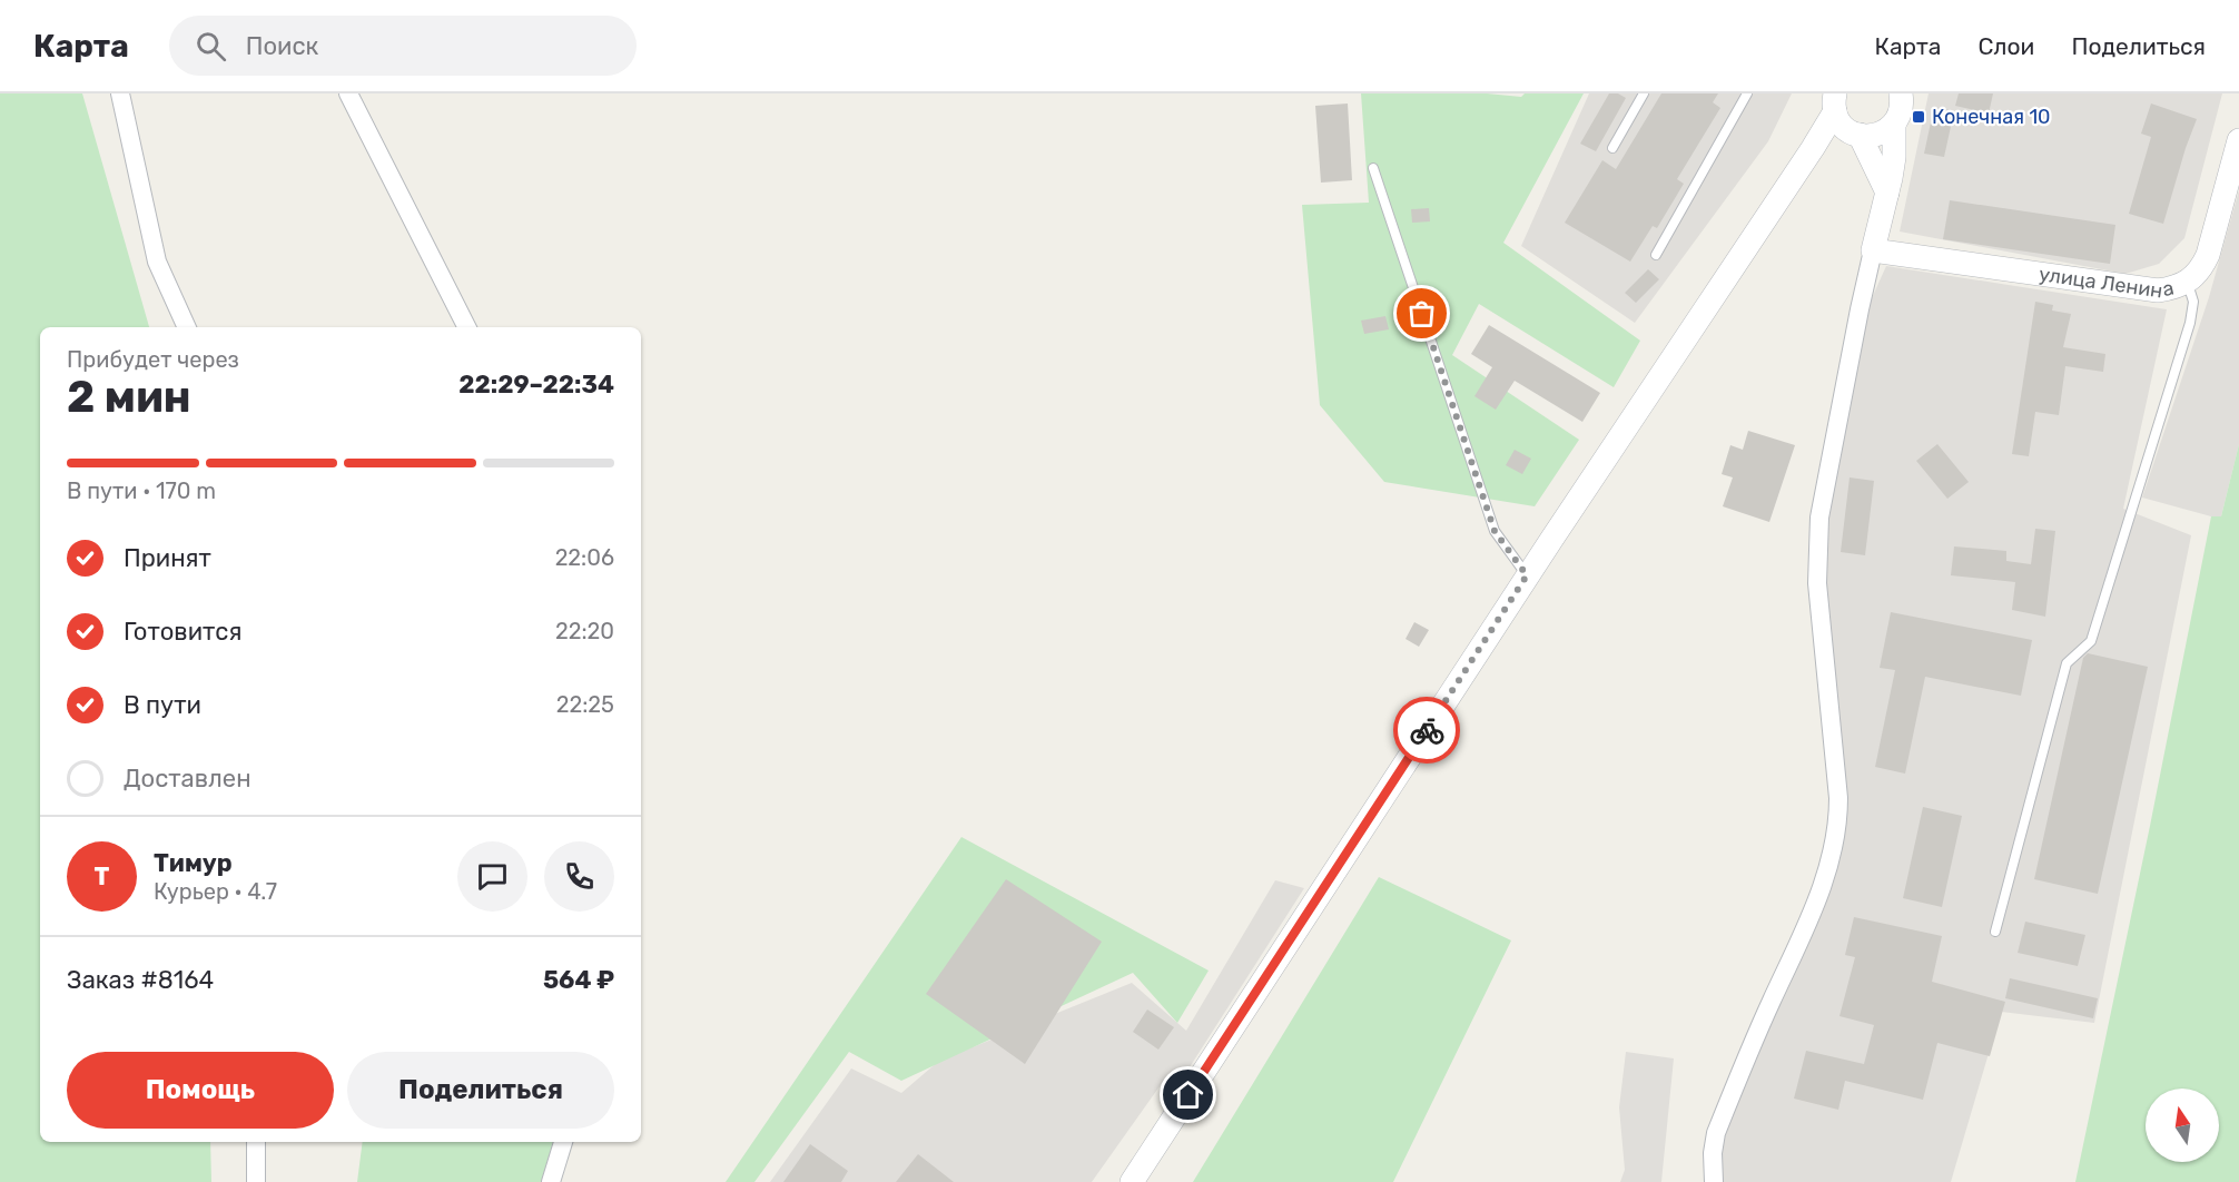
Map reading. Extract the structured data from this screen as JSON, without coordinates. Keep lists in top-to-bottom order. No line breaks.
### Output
{"streets":{"street":["улица Ленина"]},"places":{"transit":["Конечная 10"]},"north":"top","page":{"header":"Карта","search":"Поиск","nav":["Карта","Слои","Поделиться"],"heading":["2 мин","Прибудет через","22:29–22:34"],"panel":["Тимур","Курьер · 4.7","Заказ #8164","564 ₽"],"bar":"В пути · 170 m","list":[["Принят","22:06"],["Готовится","22:20"],["В пути","22:25"],"Доставлен"],"round":"Т","buttons":["Помощь","Поделиться"]}}
